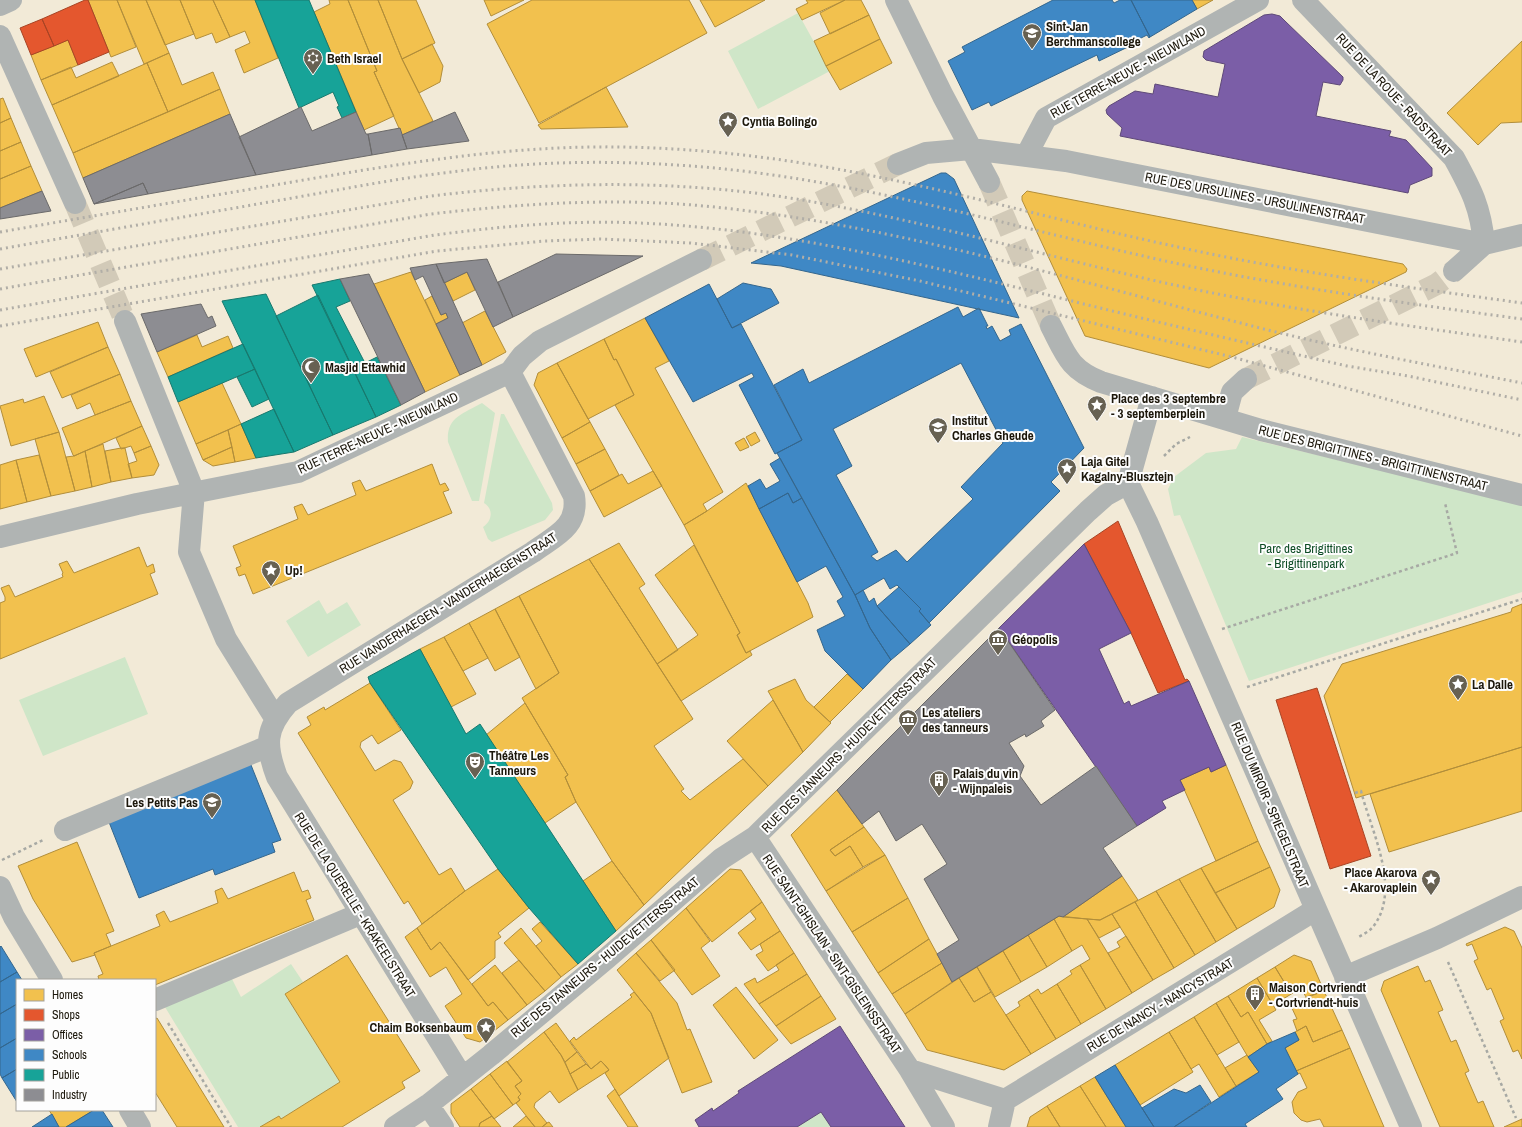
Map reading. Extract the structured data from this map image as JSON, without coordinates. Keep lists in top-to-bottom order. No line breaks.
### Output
{"streets":{"street":["RUE TERRE-NEUVE - NIEUWLAND","RUE DE LA ROUE - RADSTRAAT","RUE DES URSULINES - URSULINENSTRAAT","RUE DES BRIGITTINES - BRIGITTINENSTRAAT","RUE VANDERHAEGEN - VANDERHAEGENSTRAAT","RUE DES TANNEURS - HUIDEVETTERSSTRAAT","RUE DU MIROIR - SPIEGELSTRAAT","RUE DE LA QUERELLE - KRAKEELSTRAAT","RUE SAINT-GHISLAIN - SINT-GISLEINSSTRAAT","RUE DE NANCY - NANCYSTRAAT"]},"crossings":[["RUE TERRE-NEUVE - NIEUWLAND","RUE DES URSULINES - URSULINENSTRAAT"],["RUE TERRE-NEUVE - NIEUWLAND","RUE VANDERHAEGEN - VANDERHAEGENSTRAAT"],["RUE DE LA ROUE - RADSTRAAT","RUE DES URSULINES - URSULINENSTRAAT"],["RUE VANDERHAEGEN - VANDERHAEGENSTRAAT","RUE DE LA QUERELLE - KRAKEELSTRAAT"],["RUE DES TANNEURS - HUIDEVETTERSSTRAAT","RUE DU MIROIR - SPIEGELSTRAAT"],["RUE DES TANNEURS - HUIDEVETTERSSTRAAT","RUE DE LA QUERELLE - KRAKEELSTRAAT"],["RUE DES TANNEURS - HUIDEVETTERSSTRAAT","RUE SAINT-GHISLAIN - SINT-GISLEINSSTRAAT"],["RUE DU MIROIR - SPIEGELSTRAAT","RUE DE NANCY - NANCYSTRAAT"]],"parks":["Parc des Brigittines - Brigittinenpark"],"places":{"school or university":["Sint-Jan Berchmanscollege","Institut Charles Gheude","Les Petits Pas"],"synagogue":["Beth Israel"],"place":["Cyntia Bolingo","Place des 3 septembre - 3 septemberplein","Laja Gitel Kagalny-Blusztejn","Up!","La Dalle","Place Akarova - Akarovaplein","Chaim Boksenbaum"],"mosque":["Masjid Ettawhid"],"museum":["Géopolis","Les ateliers des tanneurs"],"theatre":["Théâtre Les Tanneurs"],"building":["Palais du vin - Wijnpaleis","Maison Cortvriendt - Cortvriendt-huis"]},"legend":["Homes","Shops","Offices","Schools","Public","Industry"]}
